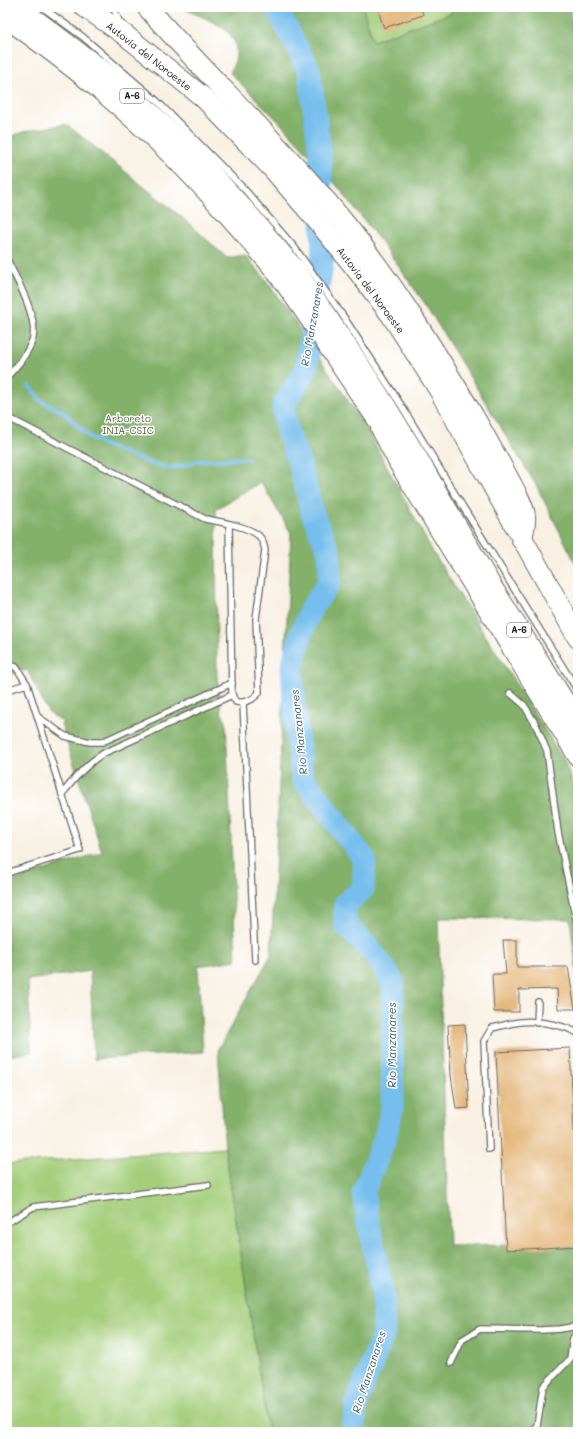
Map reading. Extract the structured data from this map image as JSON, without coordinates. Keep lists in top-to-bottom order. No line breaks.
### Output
{"streets":{"highway":["Autovía del Noroeste","A-6"]},"water":["Río Manzanares"],"parks":["Arboreto INIA-CSIC"]}
